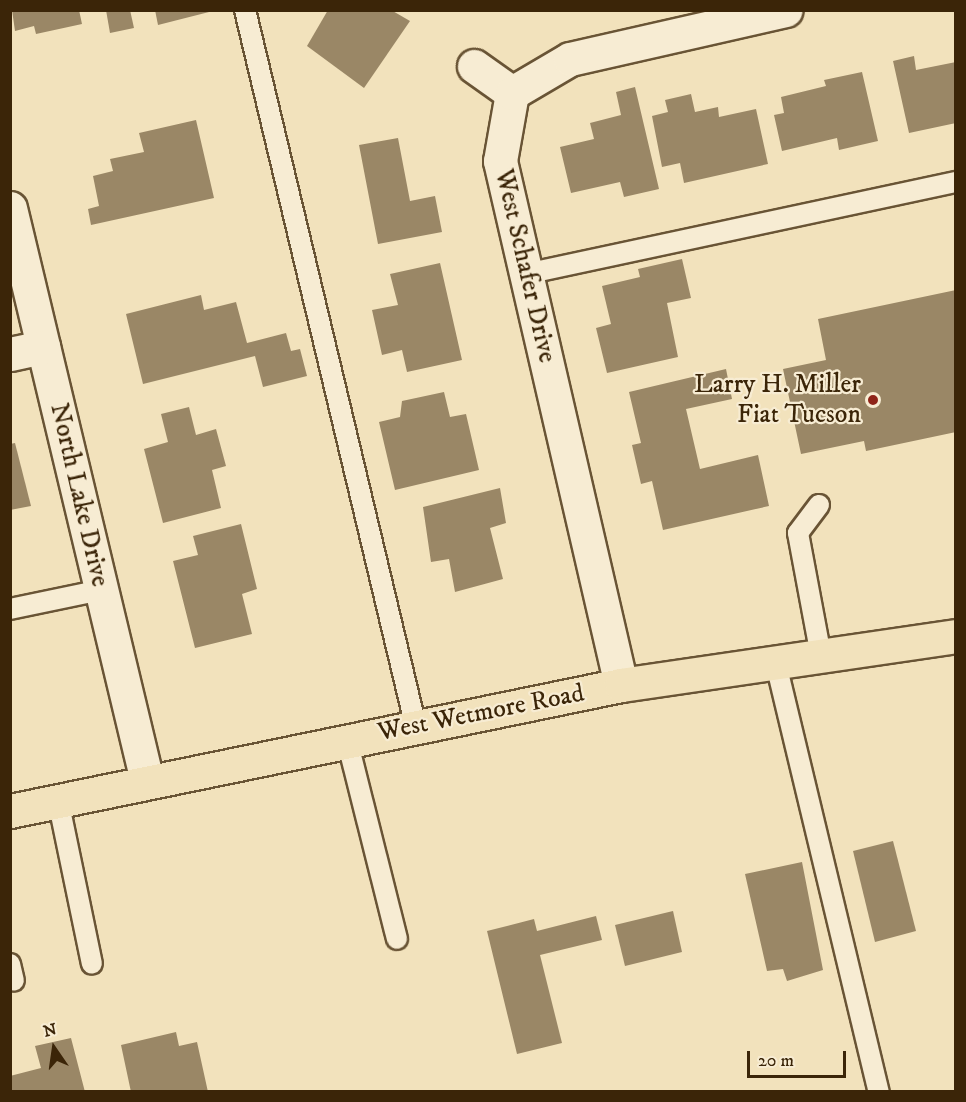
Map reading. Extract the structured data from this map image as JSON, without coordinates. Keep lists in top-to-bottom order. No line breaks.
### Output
{"streets":{"main road":["West Wetmore Road"],"street":["West Schafer Drive","North Lake Drive"]},"crossings":[["West Schafer Drive","West Wetmore Road"],["North Lake Drive","West Wetmore Road"]],"places":["Larry H. Miller Fiat Tucson"],"scale_bar":"20 m","north":"top"}
